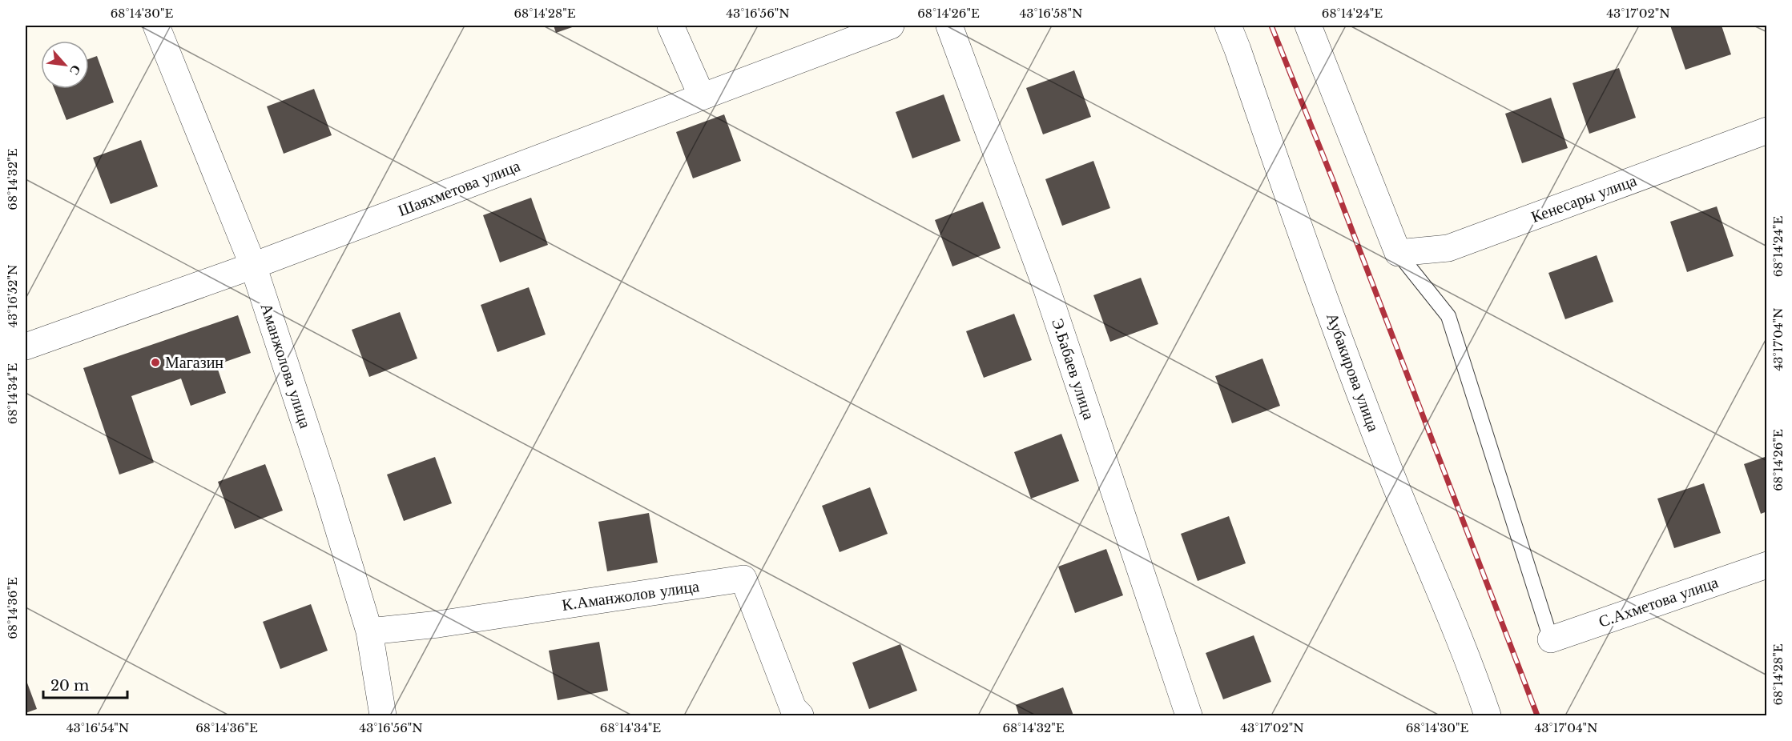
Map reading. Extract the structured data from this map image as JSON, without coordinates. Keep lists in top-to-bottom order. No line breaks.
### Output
{"streets":{"street":["Шаяхметова улица","Кенесары улица","Аманжолова улица","Э.Бабаев улица","Аубакирова улица","К.Аманжолов улица","С.Ахметова улица"]},"crossings":[["Шаяхметова улица","Аманжолова улица"],["Аманжолова улица","К.Аманжолов улица"]],"places":["Магазин"],"scale_bar":"20 m","north":"bottom right","coordinates":["68°14'30\"E","68°14'28\"E","43°16'56\"N","68°14'26\"E","43°16'58\"N","68°14'24\"E","43°17'02\"N","68°14'32\"E","43°16'52\"N","43°17'04\"N","68°14'34\"E","68°14'36\"E","43°16'54\"N"]}
